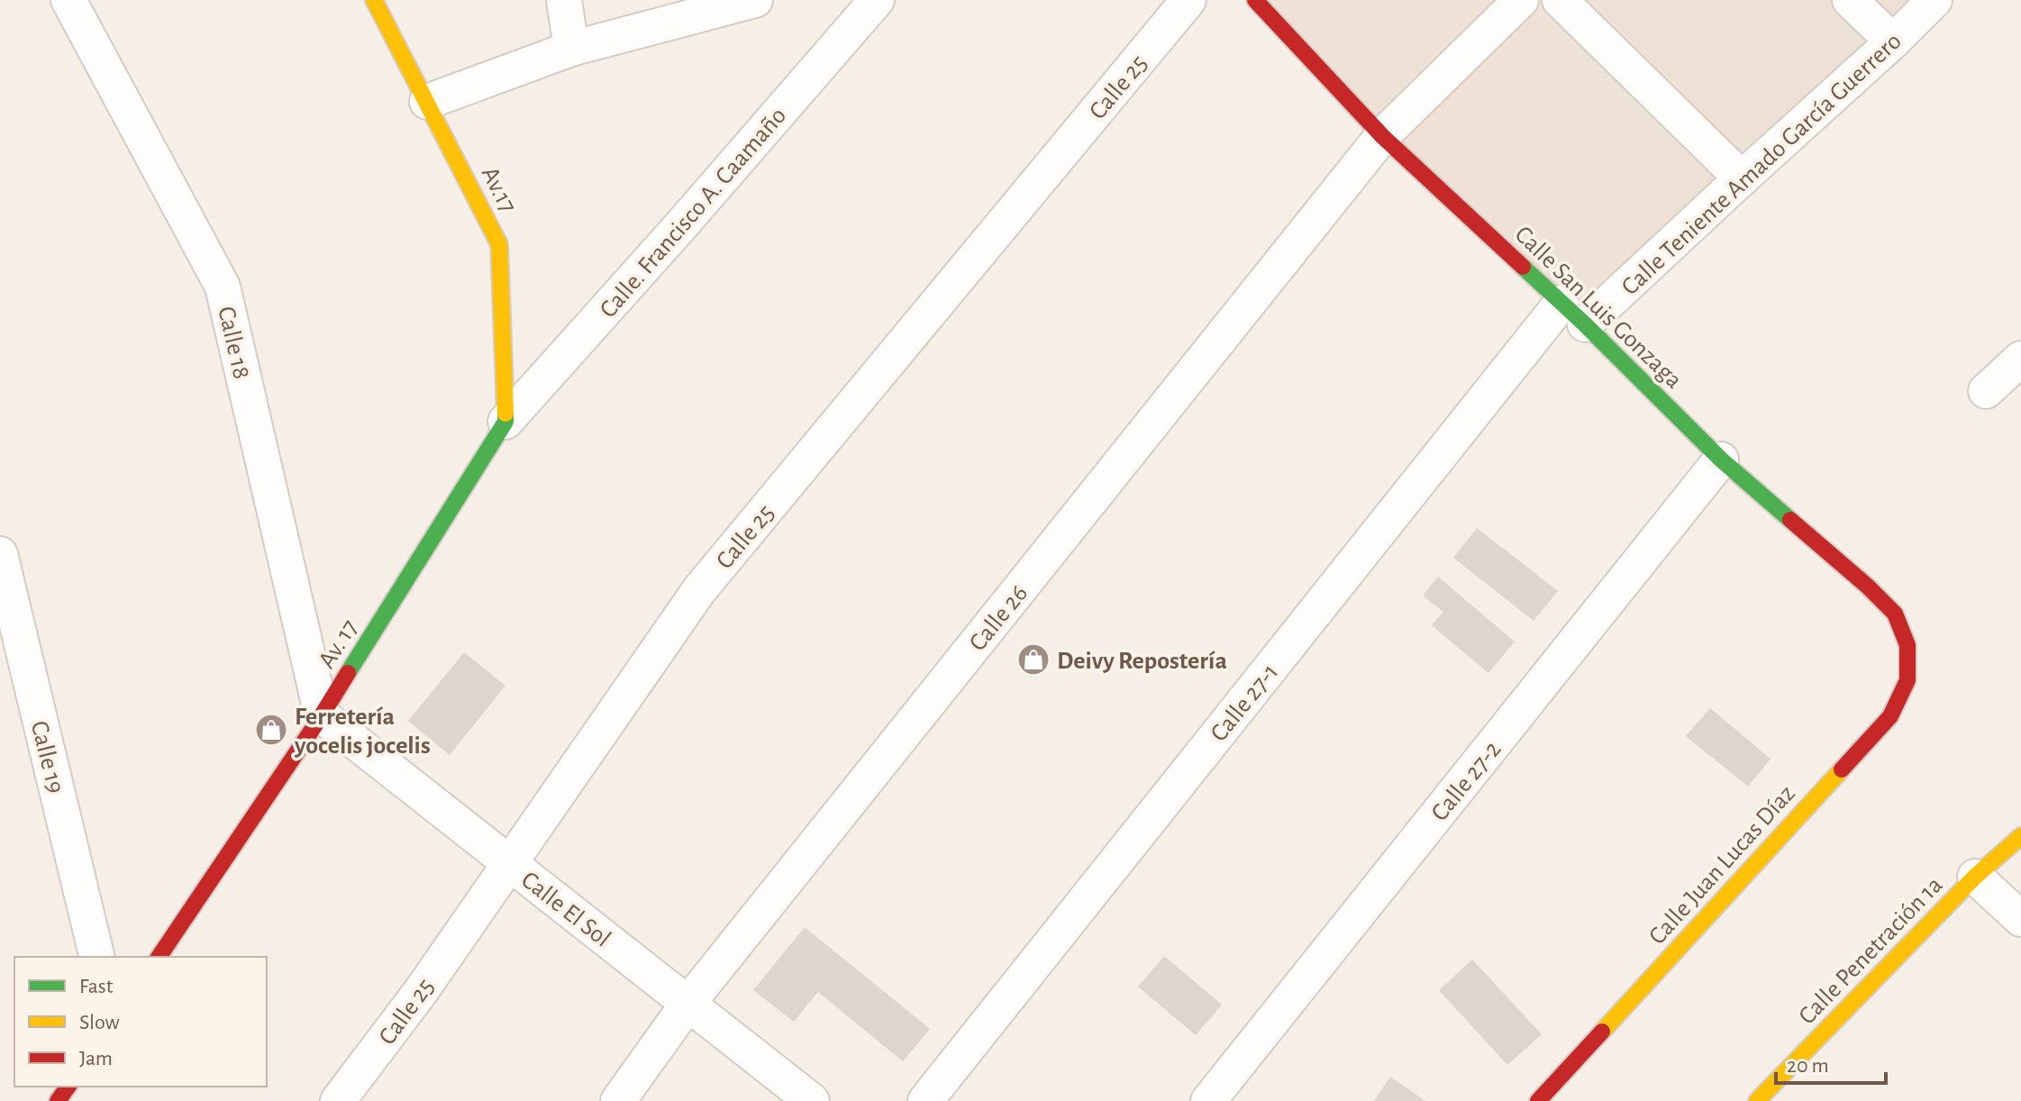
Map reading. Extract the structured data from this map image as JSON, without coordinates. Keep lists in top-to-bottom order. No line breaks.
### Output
{"streets":{"main road":["Av.17","Calle San Luis Gonzaga","Av. 17","Calle Juan Lucas Díaz","Calle Penetración 1a"],"street":["Calle 25","Calle Teniente Amado García Guerrero","Calle. Francisco A. Caamaño","Calle 18","Calle 26","Calle 27-1","Calle 19","Calle 27-2","Calle El Sol"]},"crossings":[["Calle 25","Calle El Sol"],["Calle Teniente Amado García Guerrero","Calle San Luis Gonzaga"],["Calle Teniente Amado García Guerrero","Calle 27-1"],["Av.17","Calle. Francisco A. Caamaño"],["Av.17","Av. 17"],["Calle. Francisco A. Caamaño","Av. 17"],["Calle San Luis Gonzaga","Calle 26"],["Calle San Luis Gonzaga","Calle 27-1"],["Calle San Luis Gonzaga","Calle 27-2"],["Calle San Luis Gonzaga","Calle Juan Lucas Díaz"],["Calle 18","Av. 17"],["Calle 18","Calle El Sol"],["Calle 26","Calle El Sol"],["Av. 17","Calle El Sol"]],"places":{"shop":["Deivy Repostería","Ferretería yocelis jocelis"]},"legend":["Fast","Slow","Jam"],"scale_bar":"20 m"}
